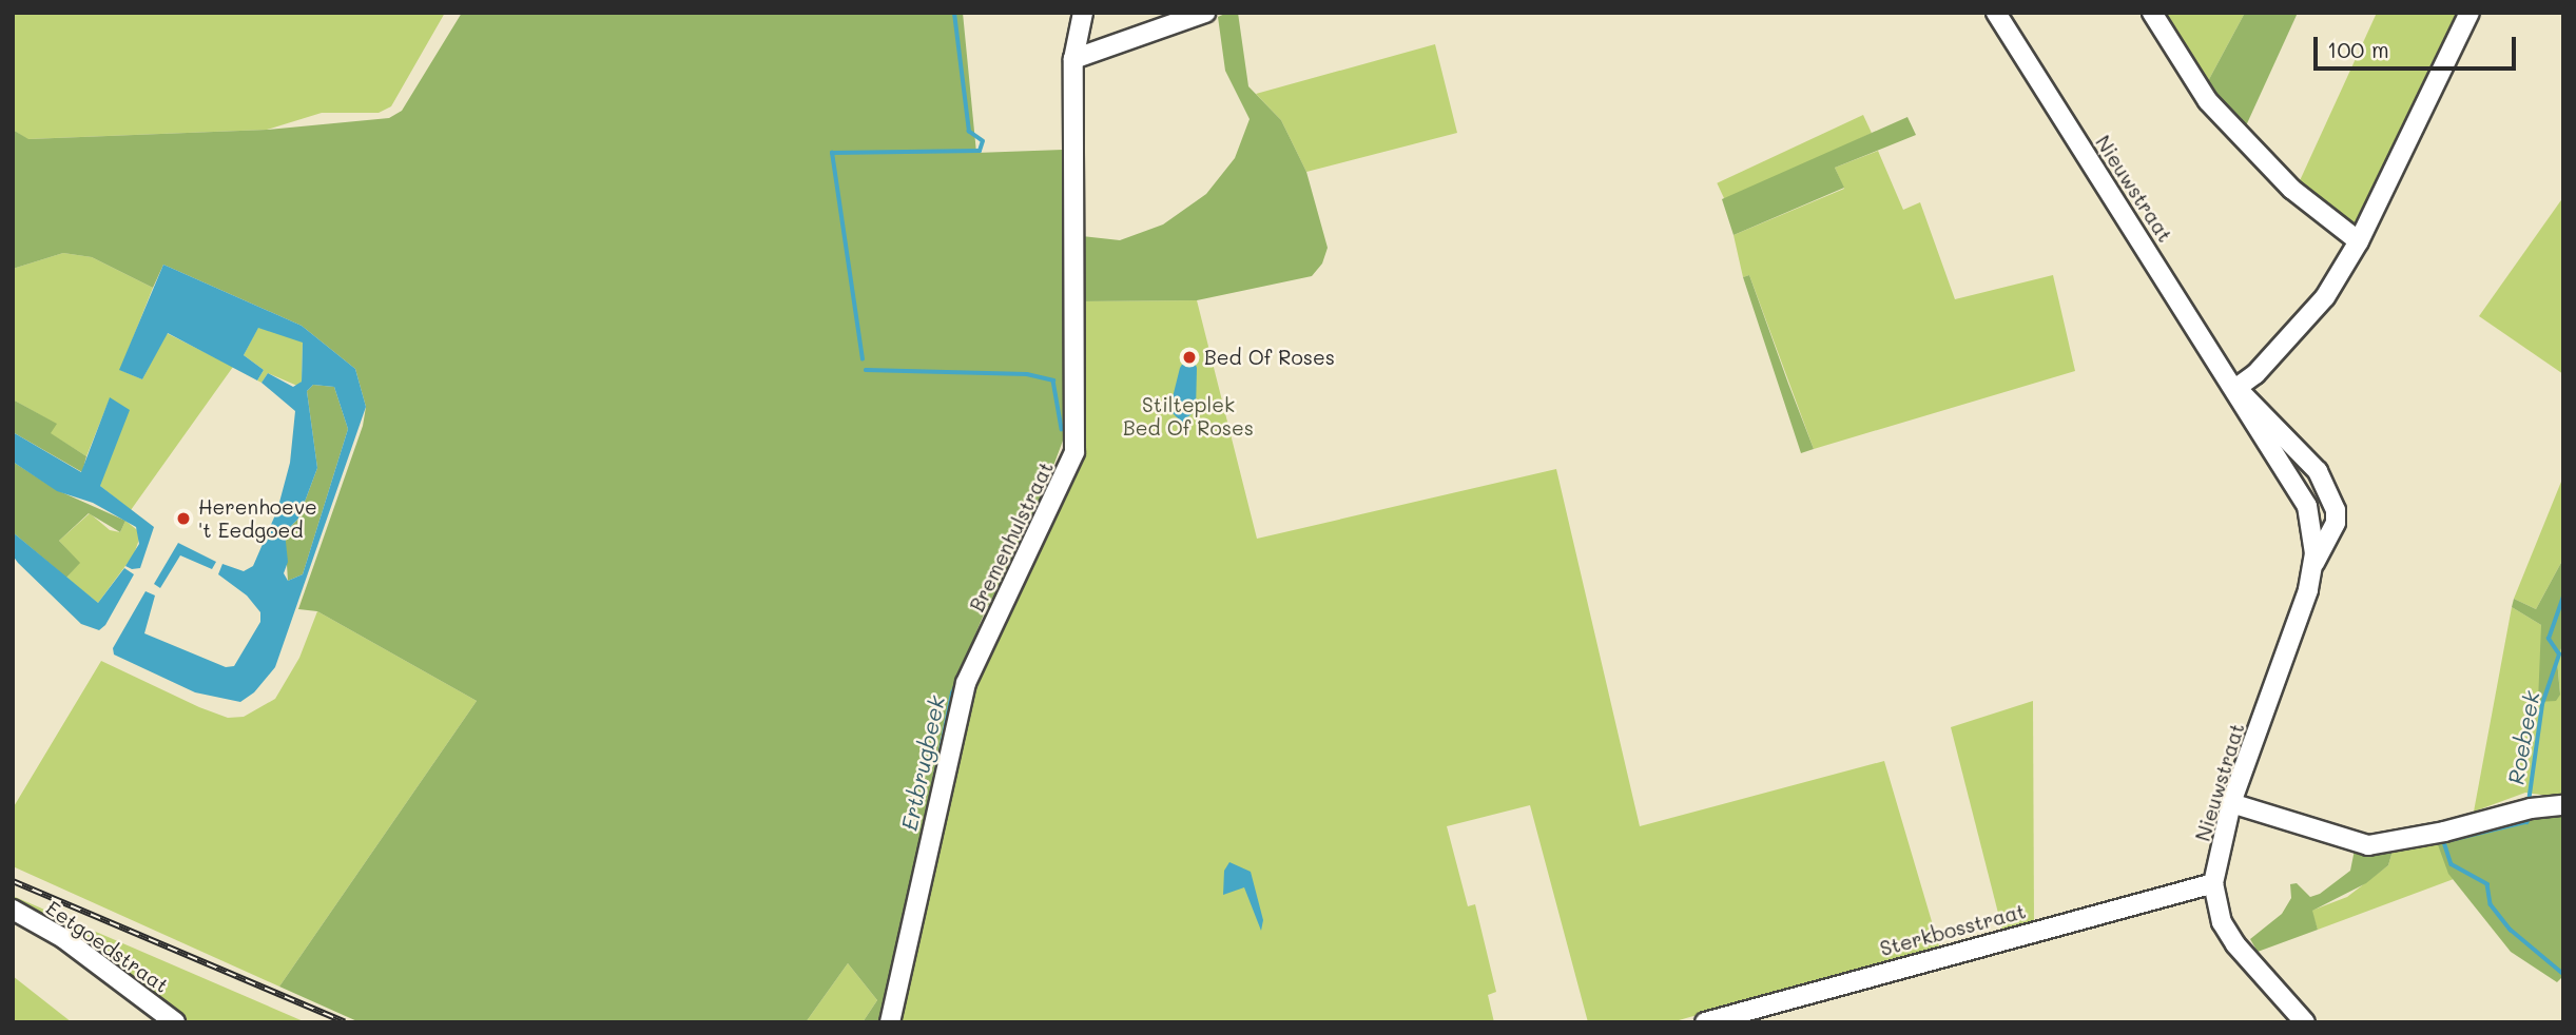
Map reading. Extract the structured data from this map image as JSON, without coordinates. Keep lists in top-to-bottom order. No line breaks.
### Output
{"streets":{"street":["Nieuwstraat","Bremenhulstraat","Sterkbosstraat","Eetgoedstraat"]},"crossings":[["Nieuwstraat","Sterkbosstraat"]],"water":["Roebeek","Ertbrugbeek"],"parks":["Stilteplek Bed Of Roses"],"places":["Bed Of Roses","Herenhoeve 't Eedgoed"],"scale_bar":"100 m"}
